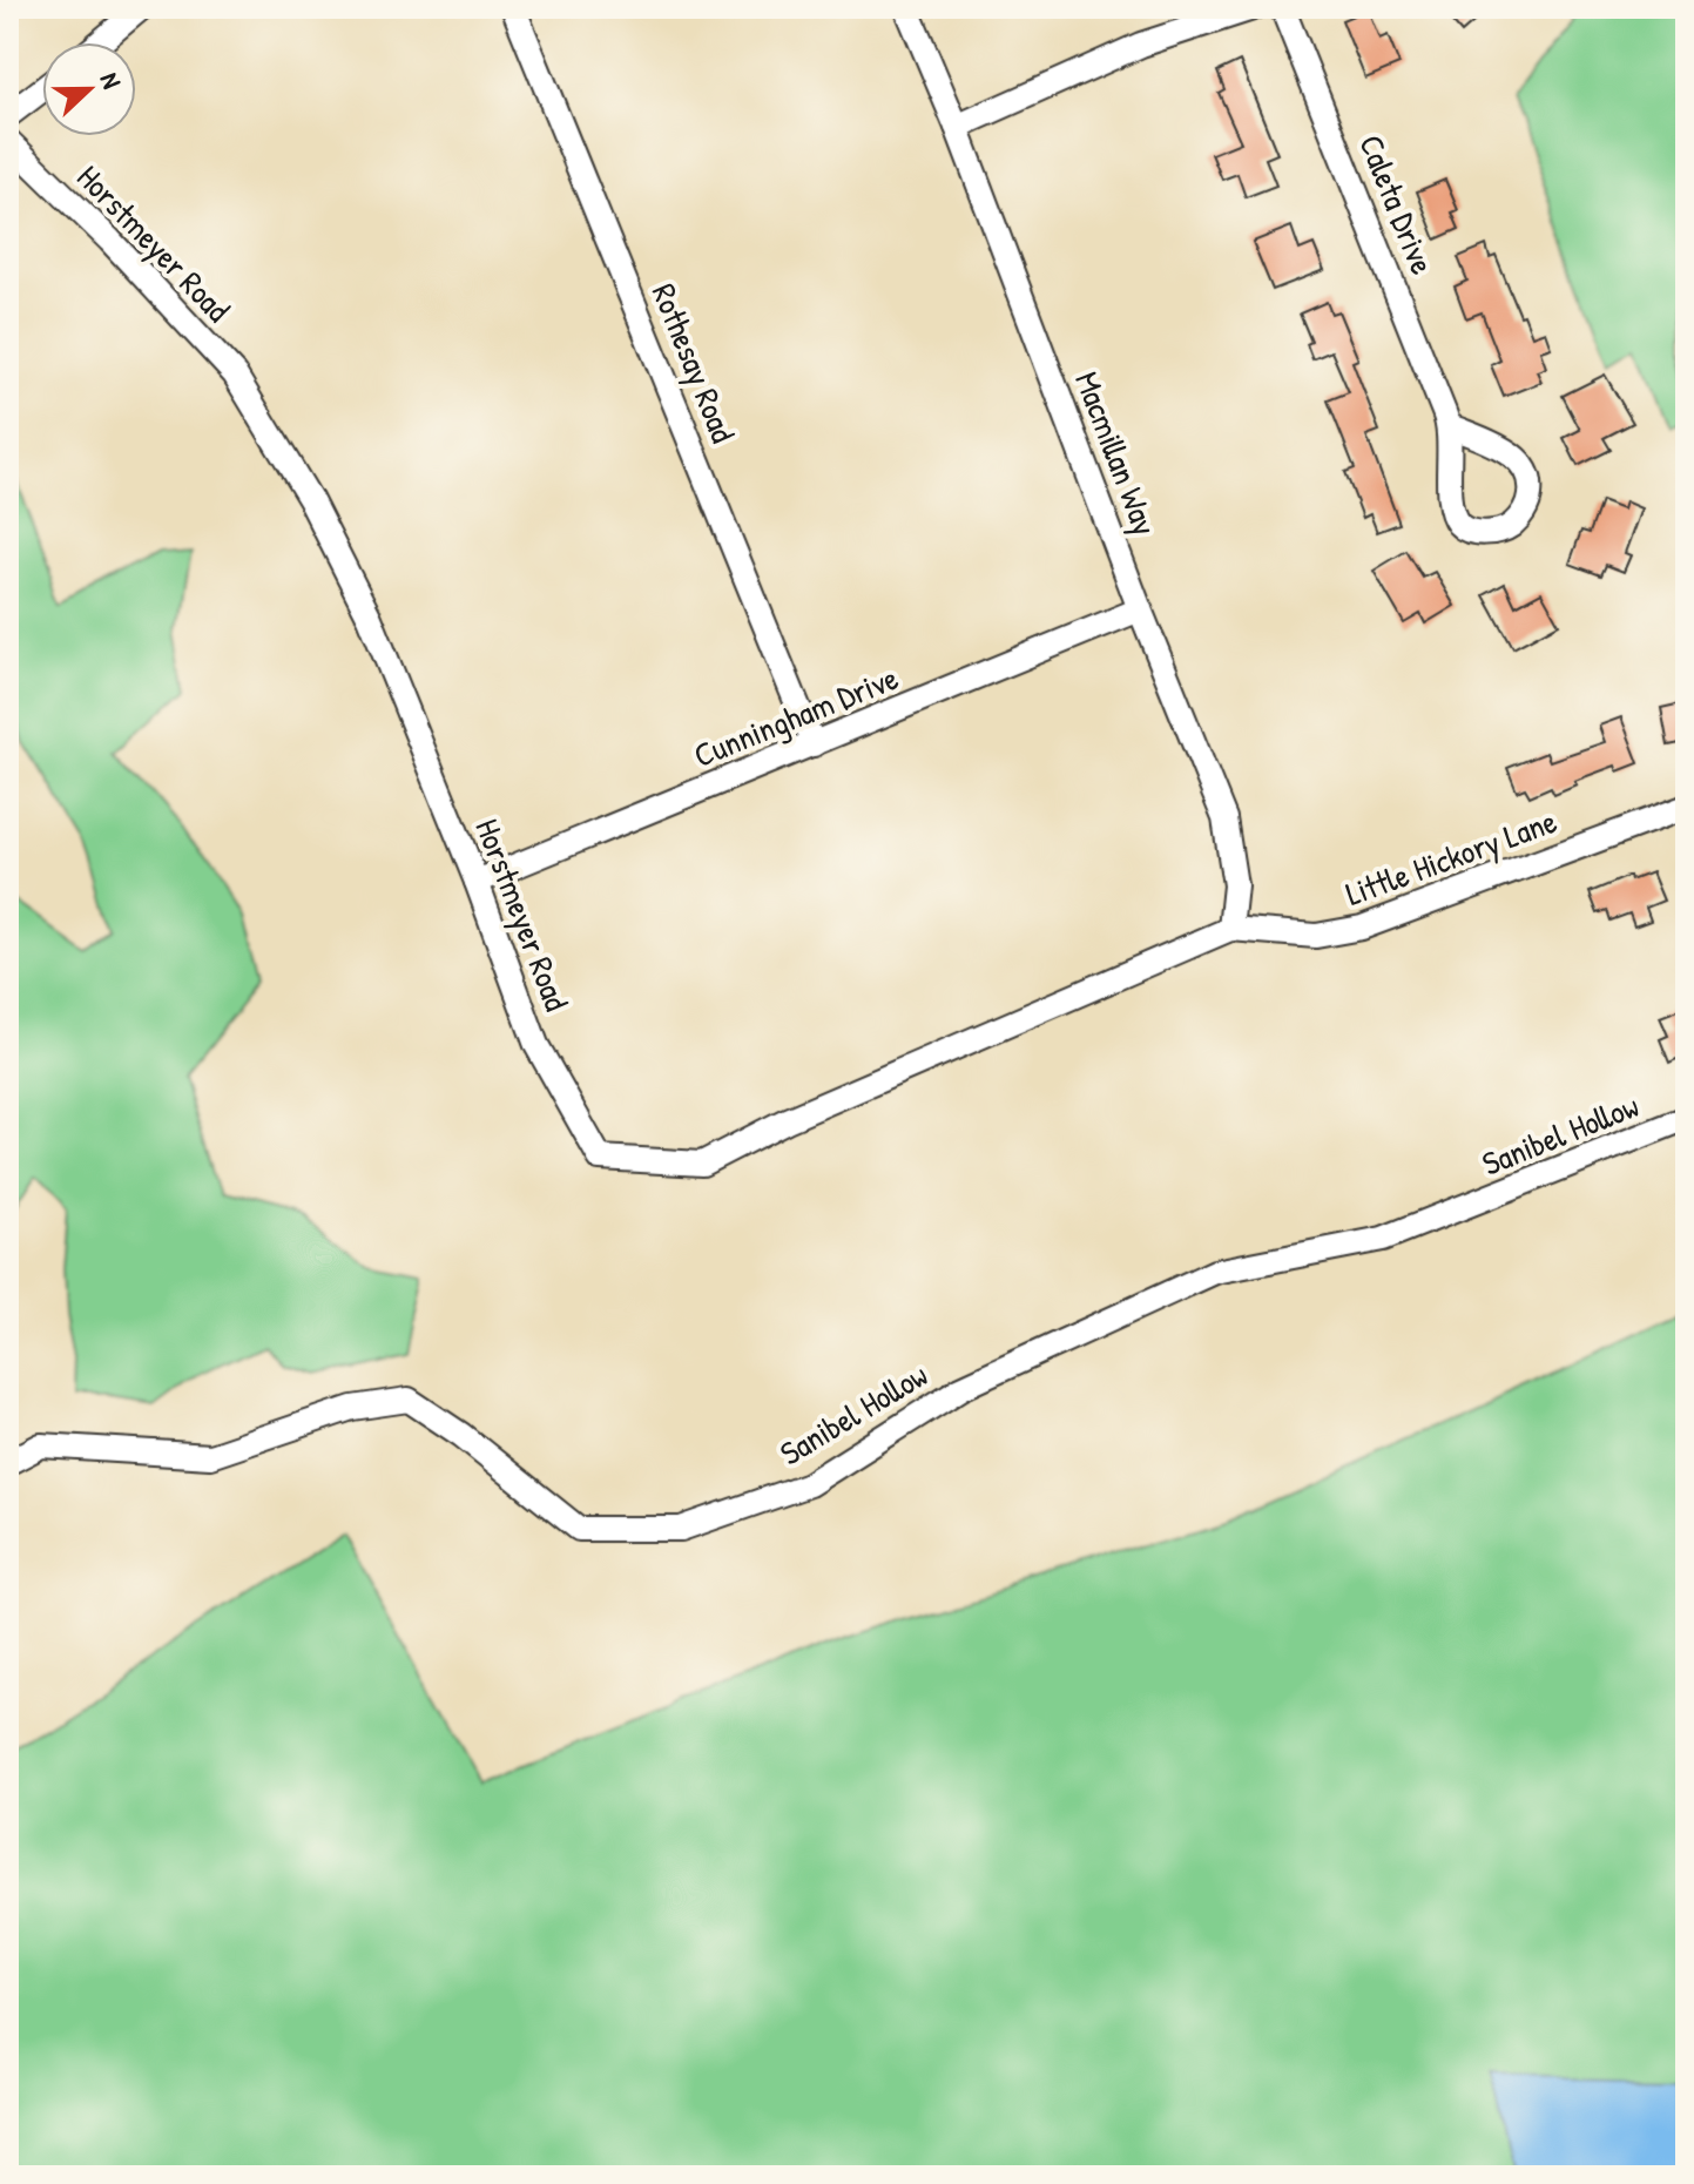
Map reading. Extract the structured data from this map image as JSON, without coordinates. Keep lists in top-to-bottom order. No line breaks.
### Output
{"streets":{"street":["Caleta Drive","Horstmeyer Road","Rothesay Road","Macmillan Way","Cunningham Drive","Little Hickory Lane","Sanibel Hollow"]},"crossings":[["Horstmeyer Road","Macmillan Way"],["Horstmeyer Road","Cunningham Drive"],["Horstmeyer Road","Little Hickory Lane"],["Rothesay Road","Cunningham Drive"],["Macmillan Way","Cunningham Drive"],["Macmillan Way","Little Hickory Lane"]],"north":"right"}
